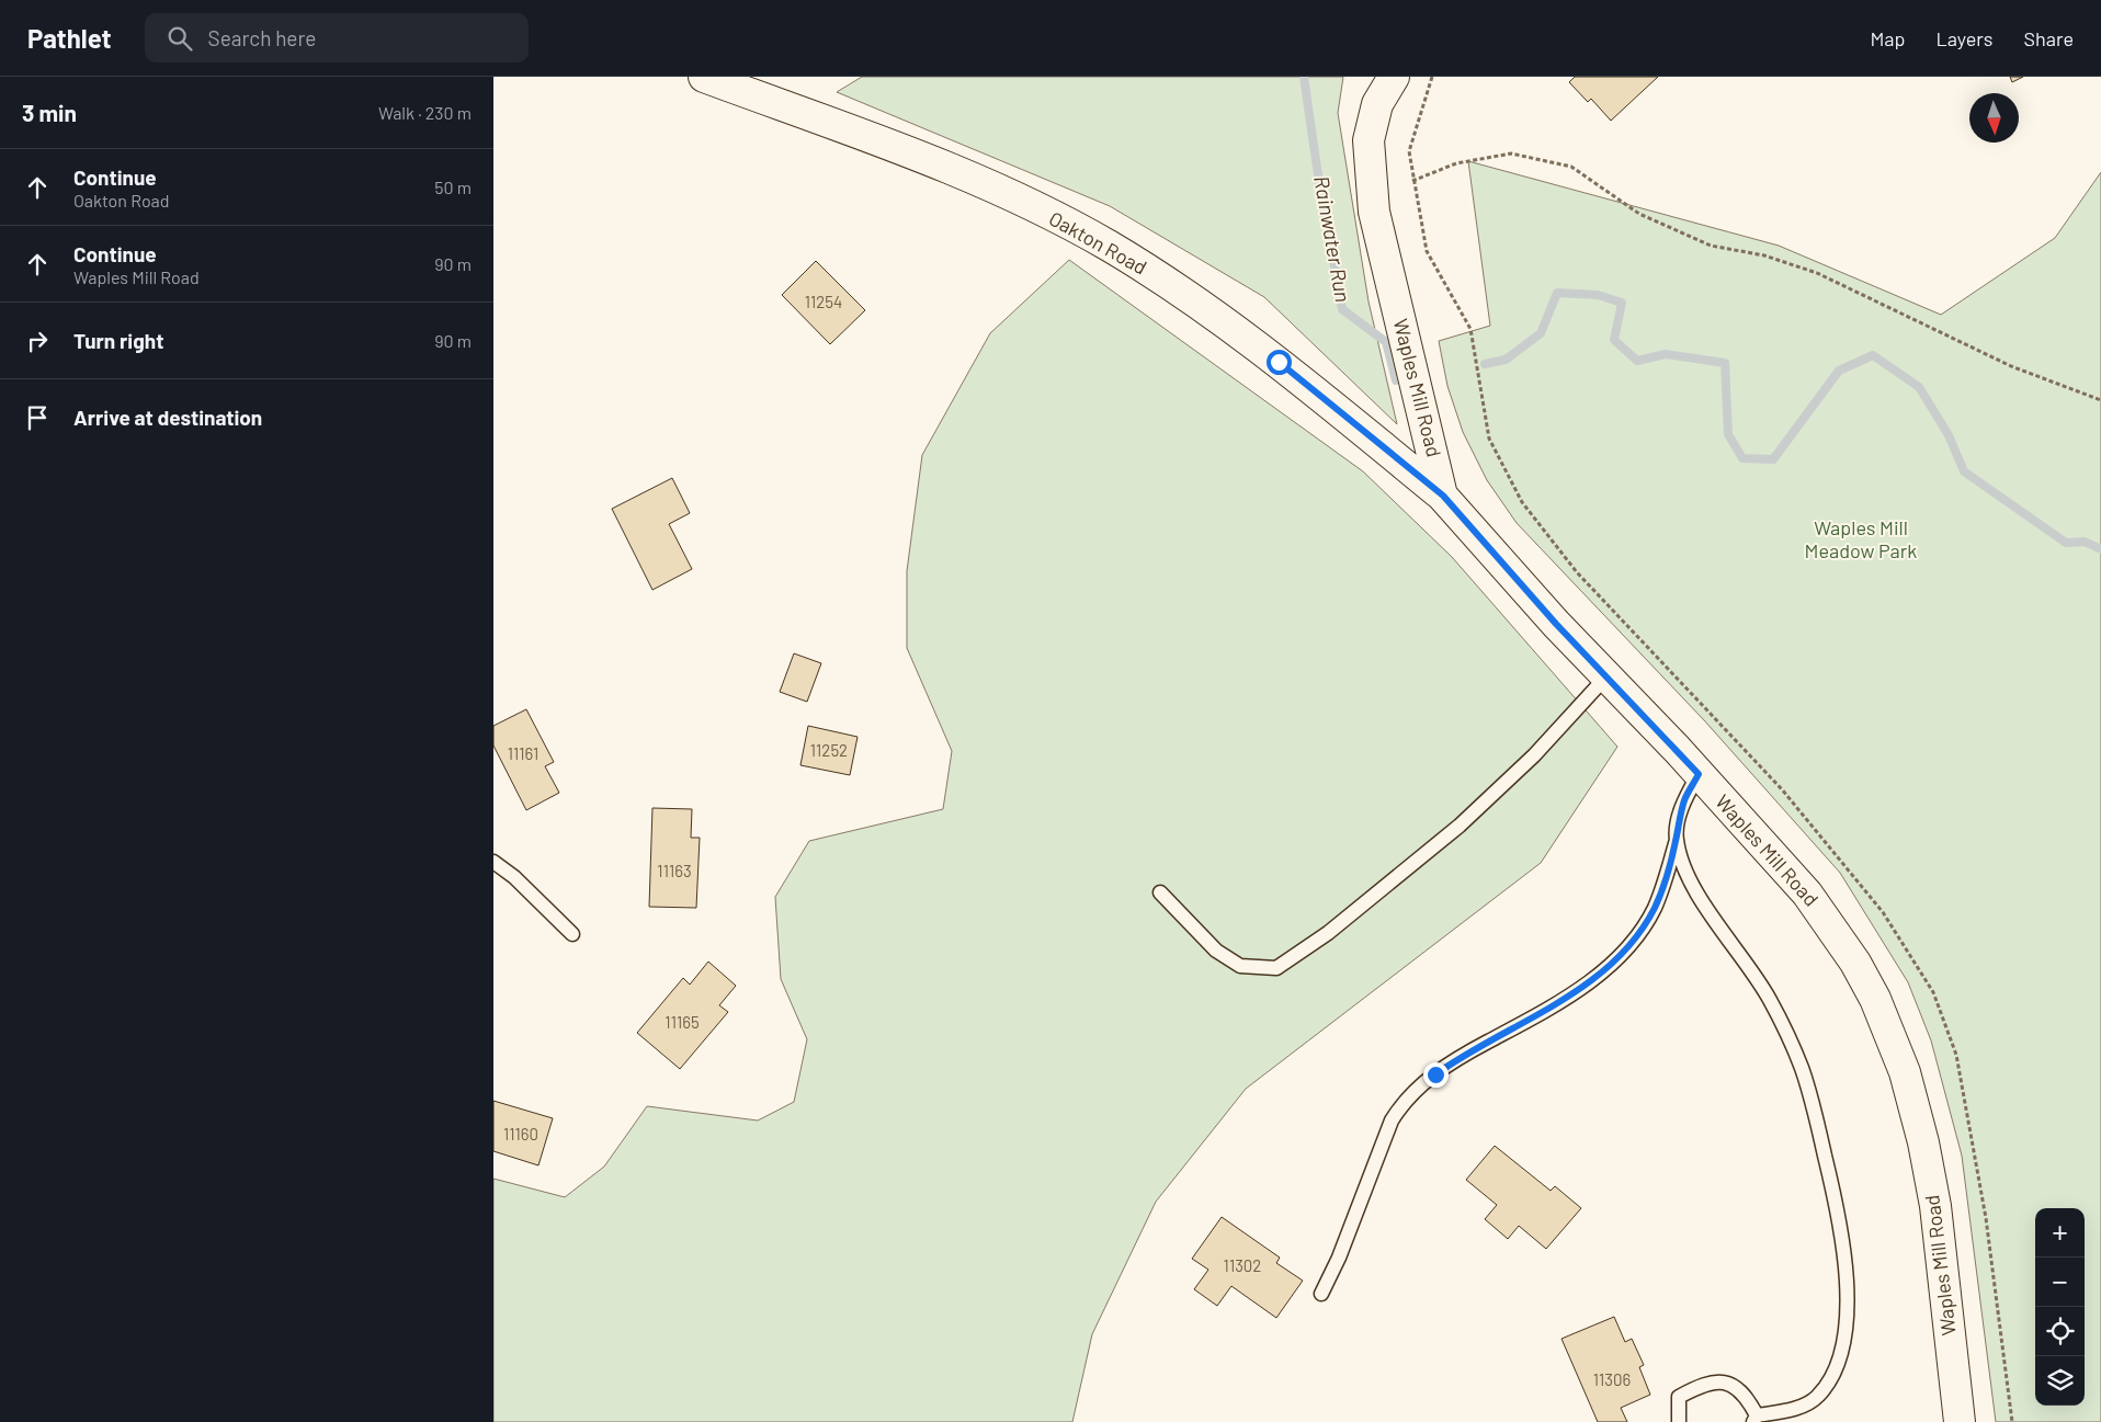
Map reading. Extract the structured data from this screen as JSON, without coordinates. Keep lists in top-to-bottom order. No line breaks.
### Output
{"streets":{"main road":["Oakton Road","Waples Mill Road"]},"crossings":[["Oakton Road","Waples Mill Road"]],"water":["Rainwater Run"],"parks":["Waples Mill Meadow Park"],"house_numbers":["11254","11252","11161","11163","11165","11160","11302","11306"],"north":"bottom","page":{"header":"Pathlet","search":"Search here","nav":["Map","Layers","Share"],"heading":["3 min","Walk · 230 m"],"list":[["Continue","Oakton Road","50 m"],["Continue","Waples Mill Road","90 m"],["Turn right","90 m"],"Arrive at destination"],"map_buttons":["+","−"]}}
